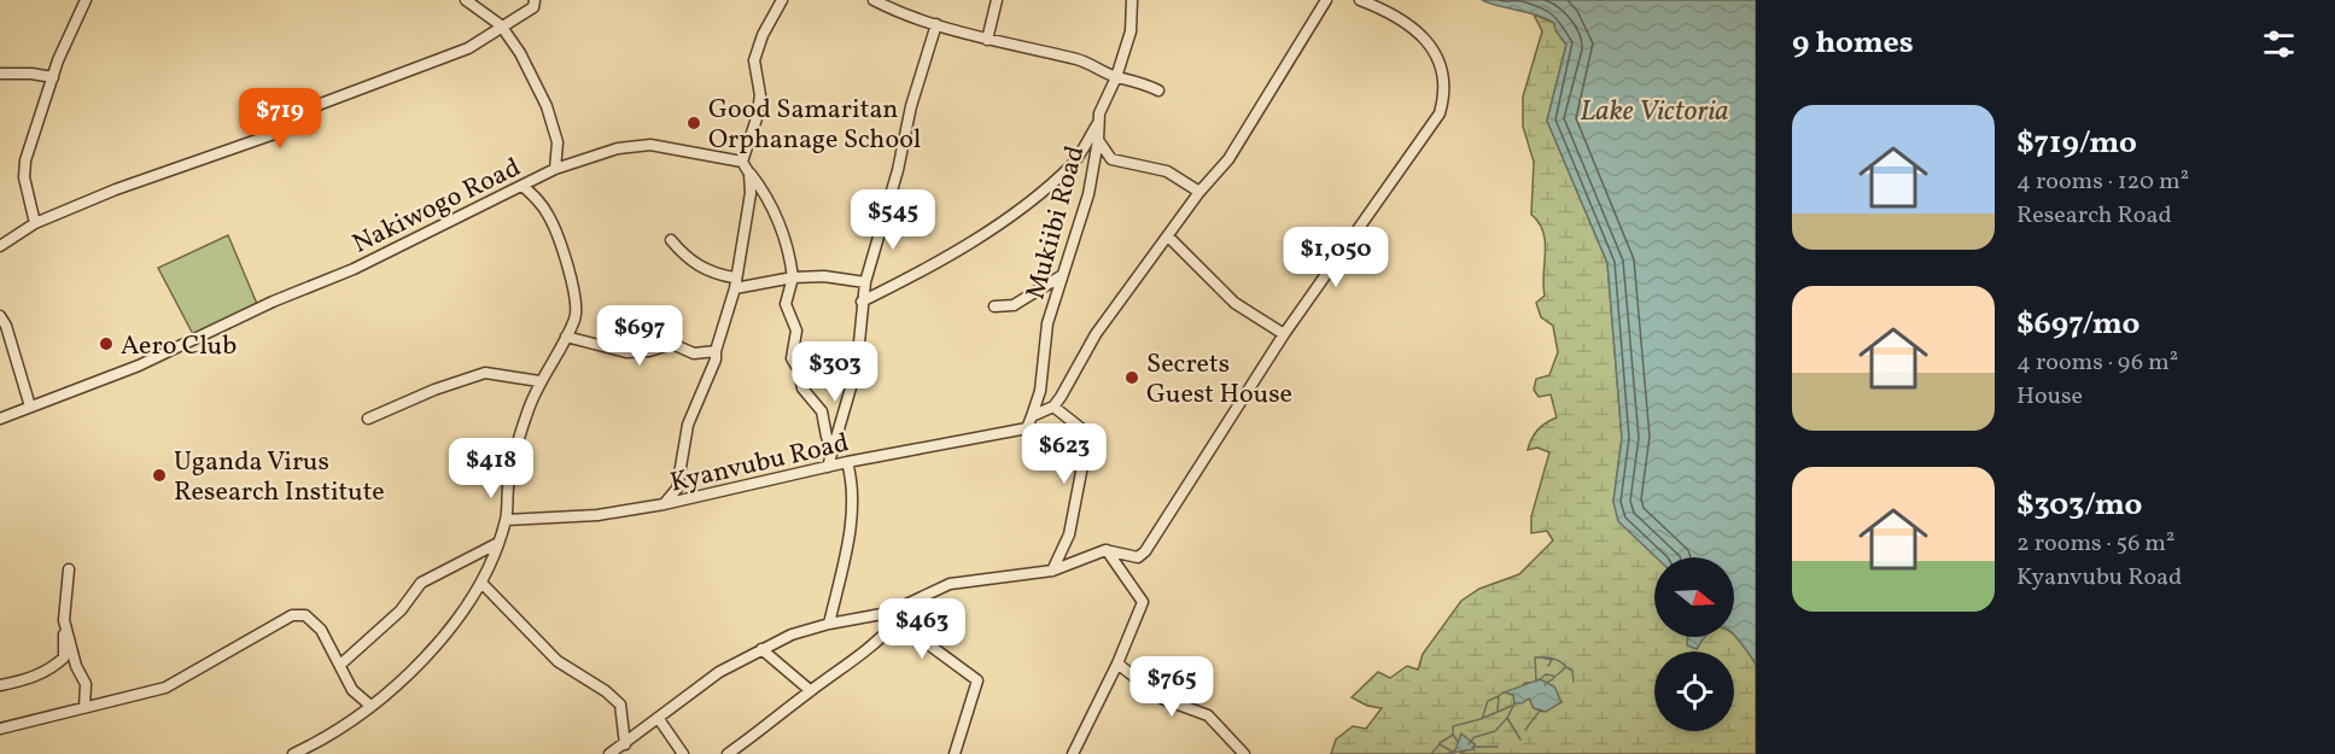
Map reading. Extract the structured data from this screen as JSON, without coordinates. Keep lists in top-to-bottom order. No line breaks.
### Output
{"streets":{"street":["Nakiwogo Road","Mukiibi Road","Kyanvubu Road"]},"crossings":[["Mukiibi Road","Kyanvubu Road"]],"water":["Lake Victoria"],"places":["Good Samaritan Orphanage School","Aero Club","Secrets Guest House","Uganda Virus Research Institute"],"north":"right","page":{"heading":"9 homes","list":[{"name":"$719/mo","note":"4 rooms · 120 m² · Research Road"},{"name":"$697/mo","note":"4 rooms · 96 m² · House"},{"name":"$303/mo","note":"2 rooms · 56 m² · Kyanvubu Road"}],"price":["$719","$545","$1,050","$697","$303","$623","$418","$463","$765"]}}
